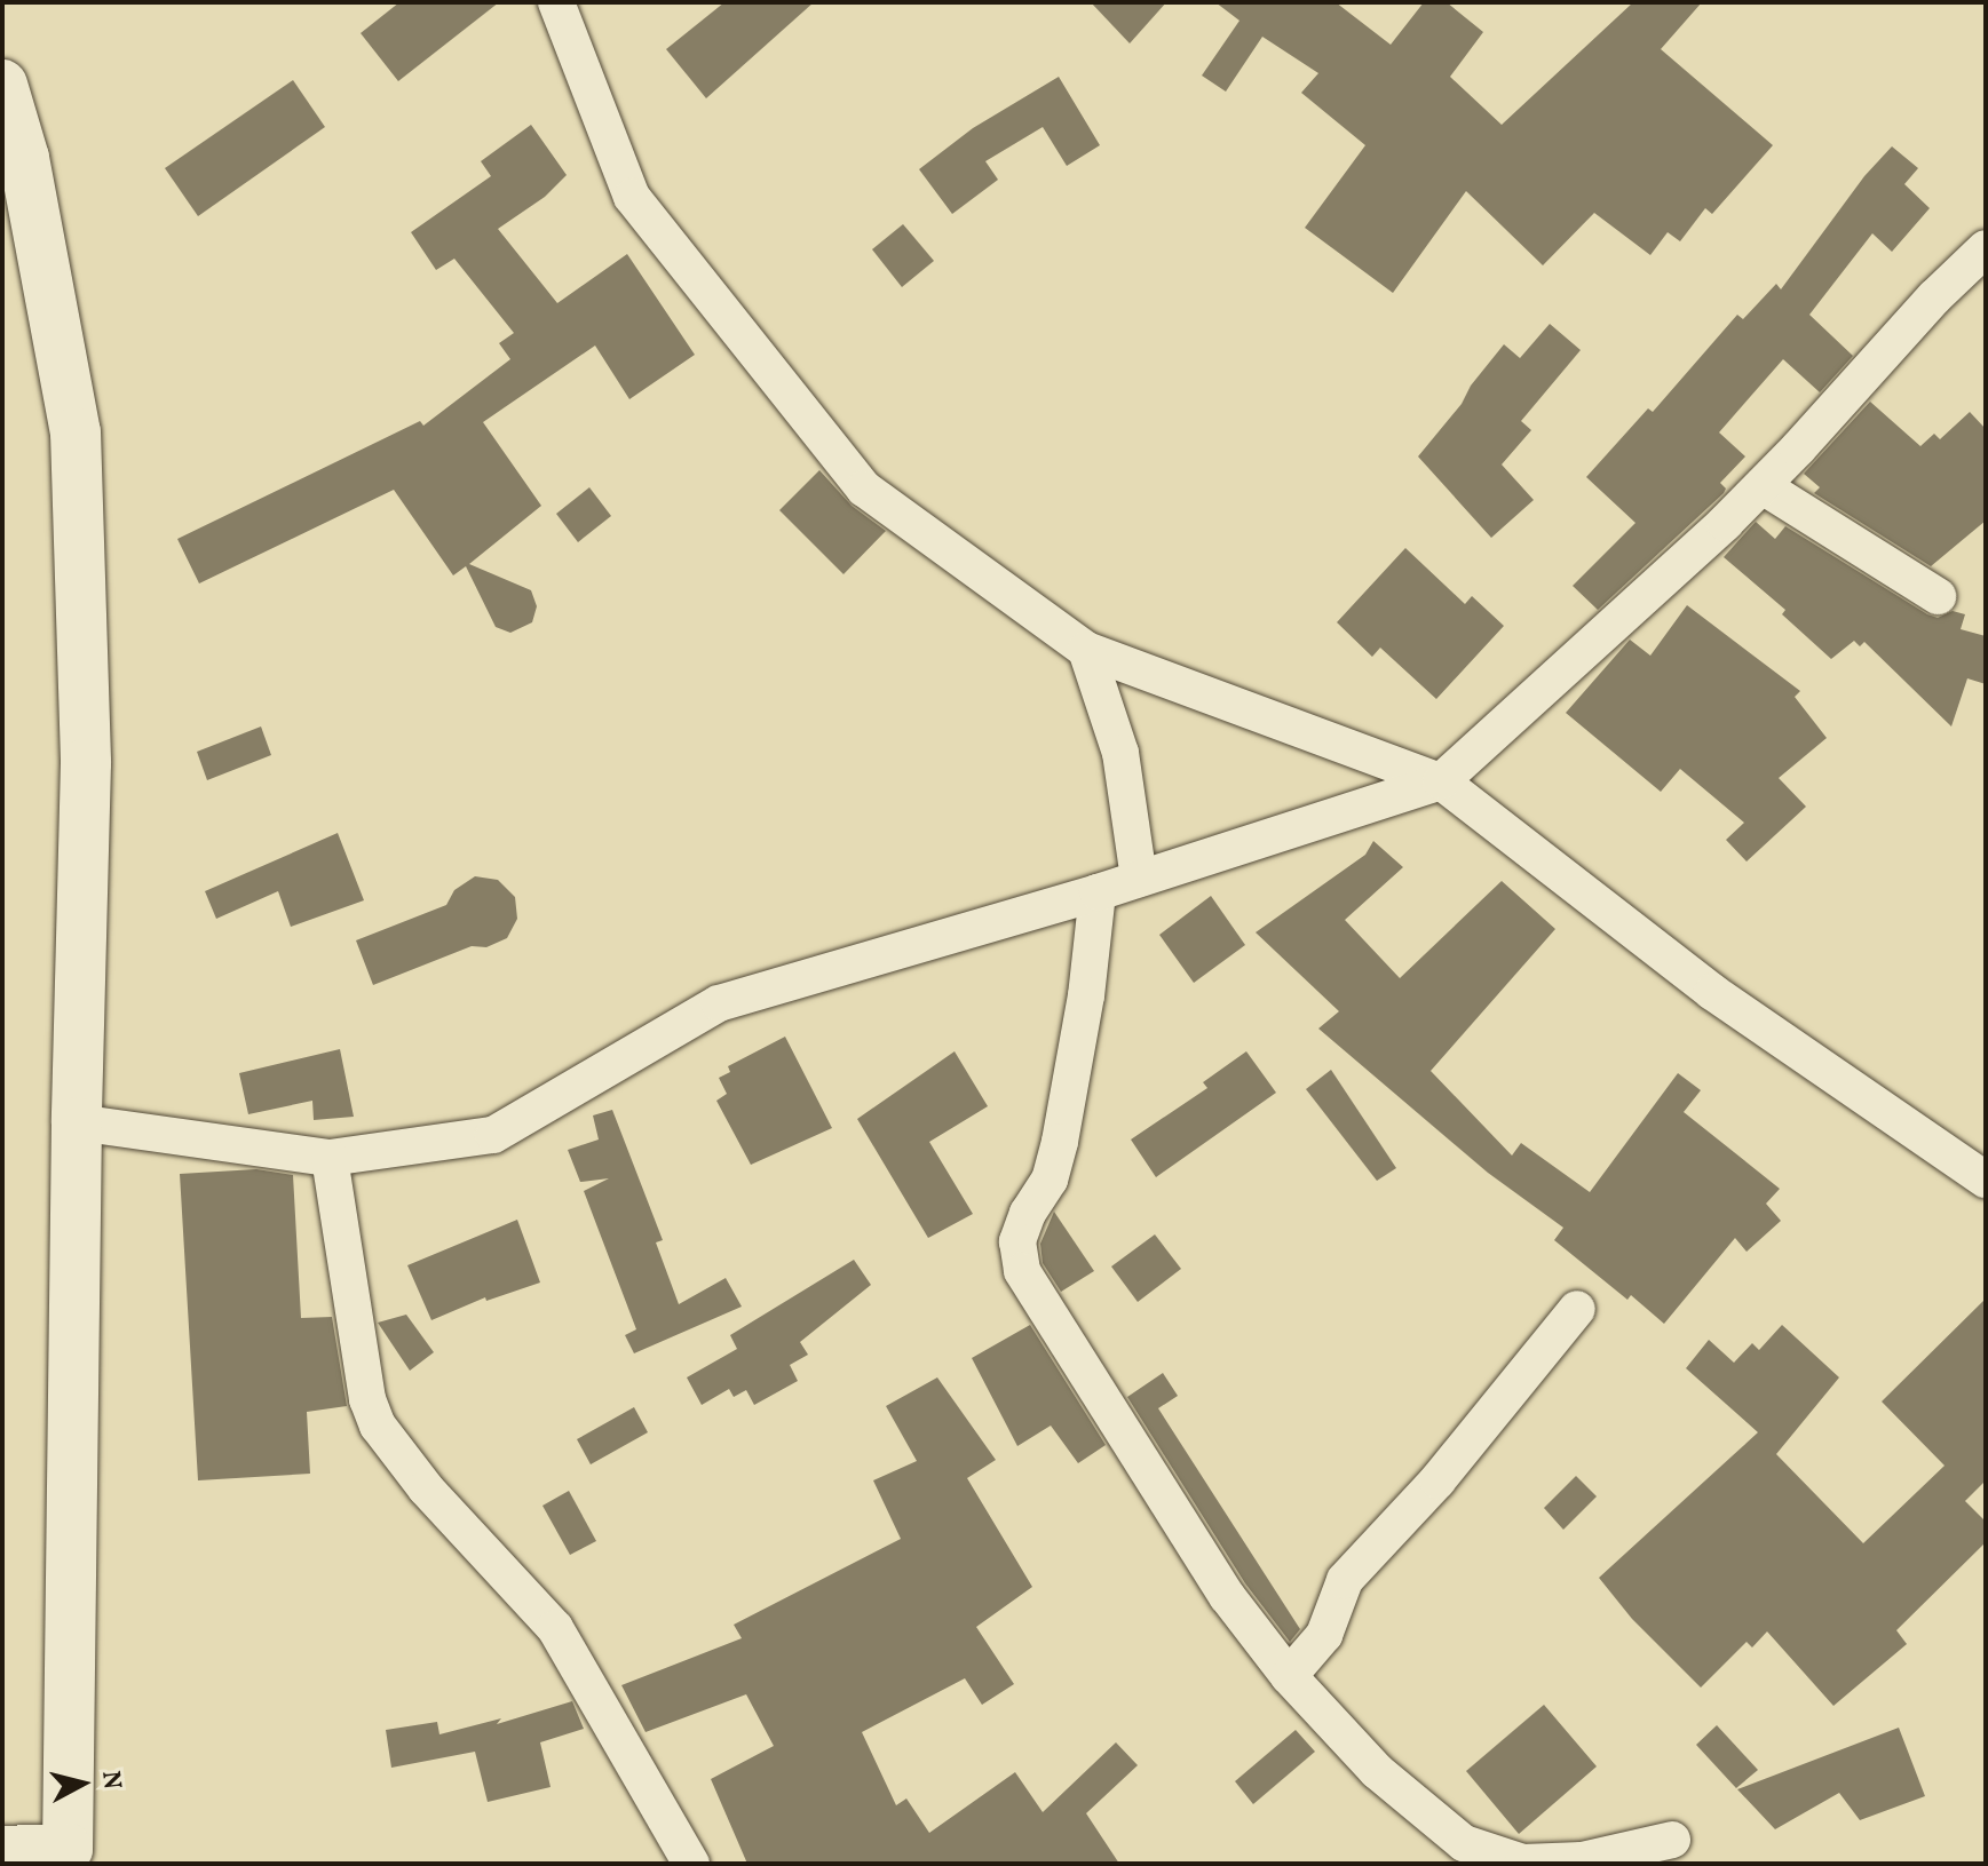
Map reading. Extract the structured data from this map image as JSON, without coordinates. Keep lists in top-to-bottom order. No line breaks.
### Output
{"north":"right"}
